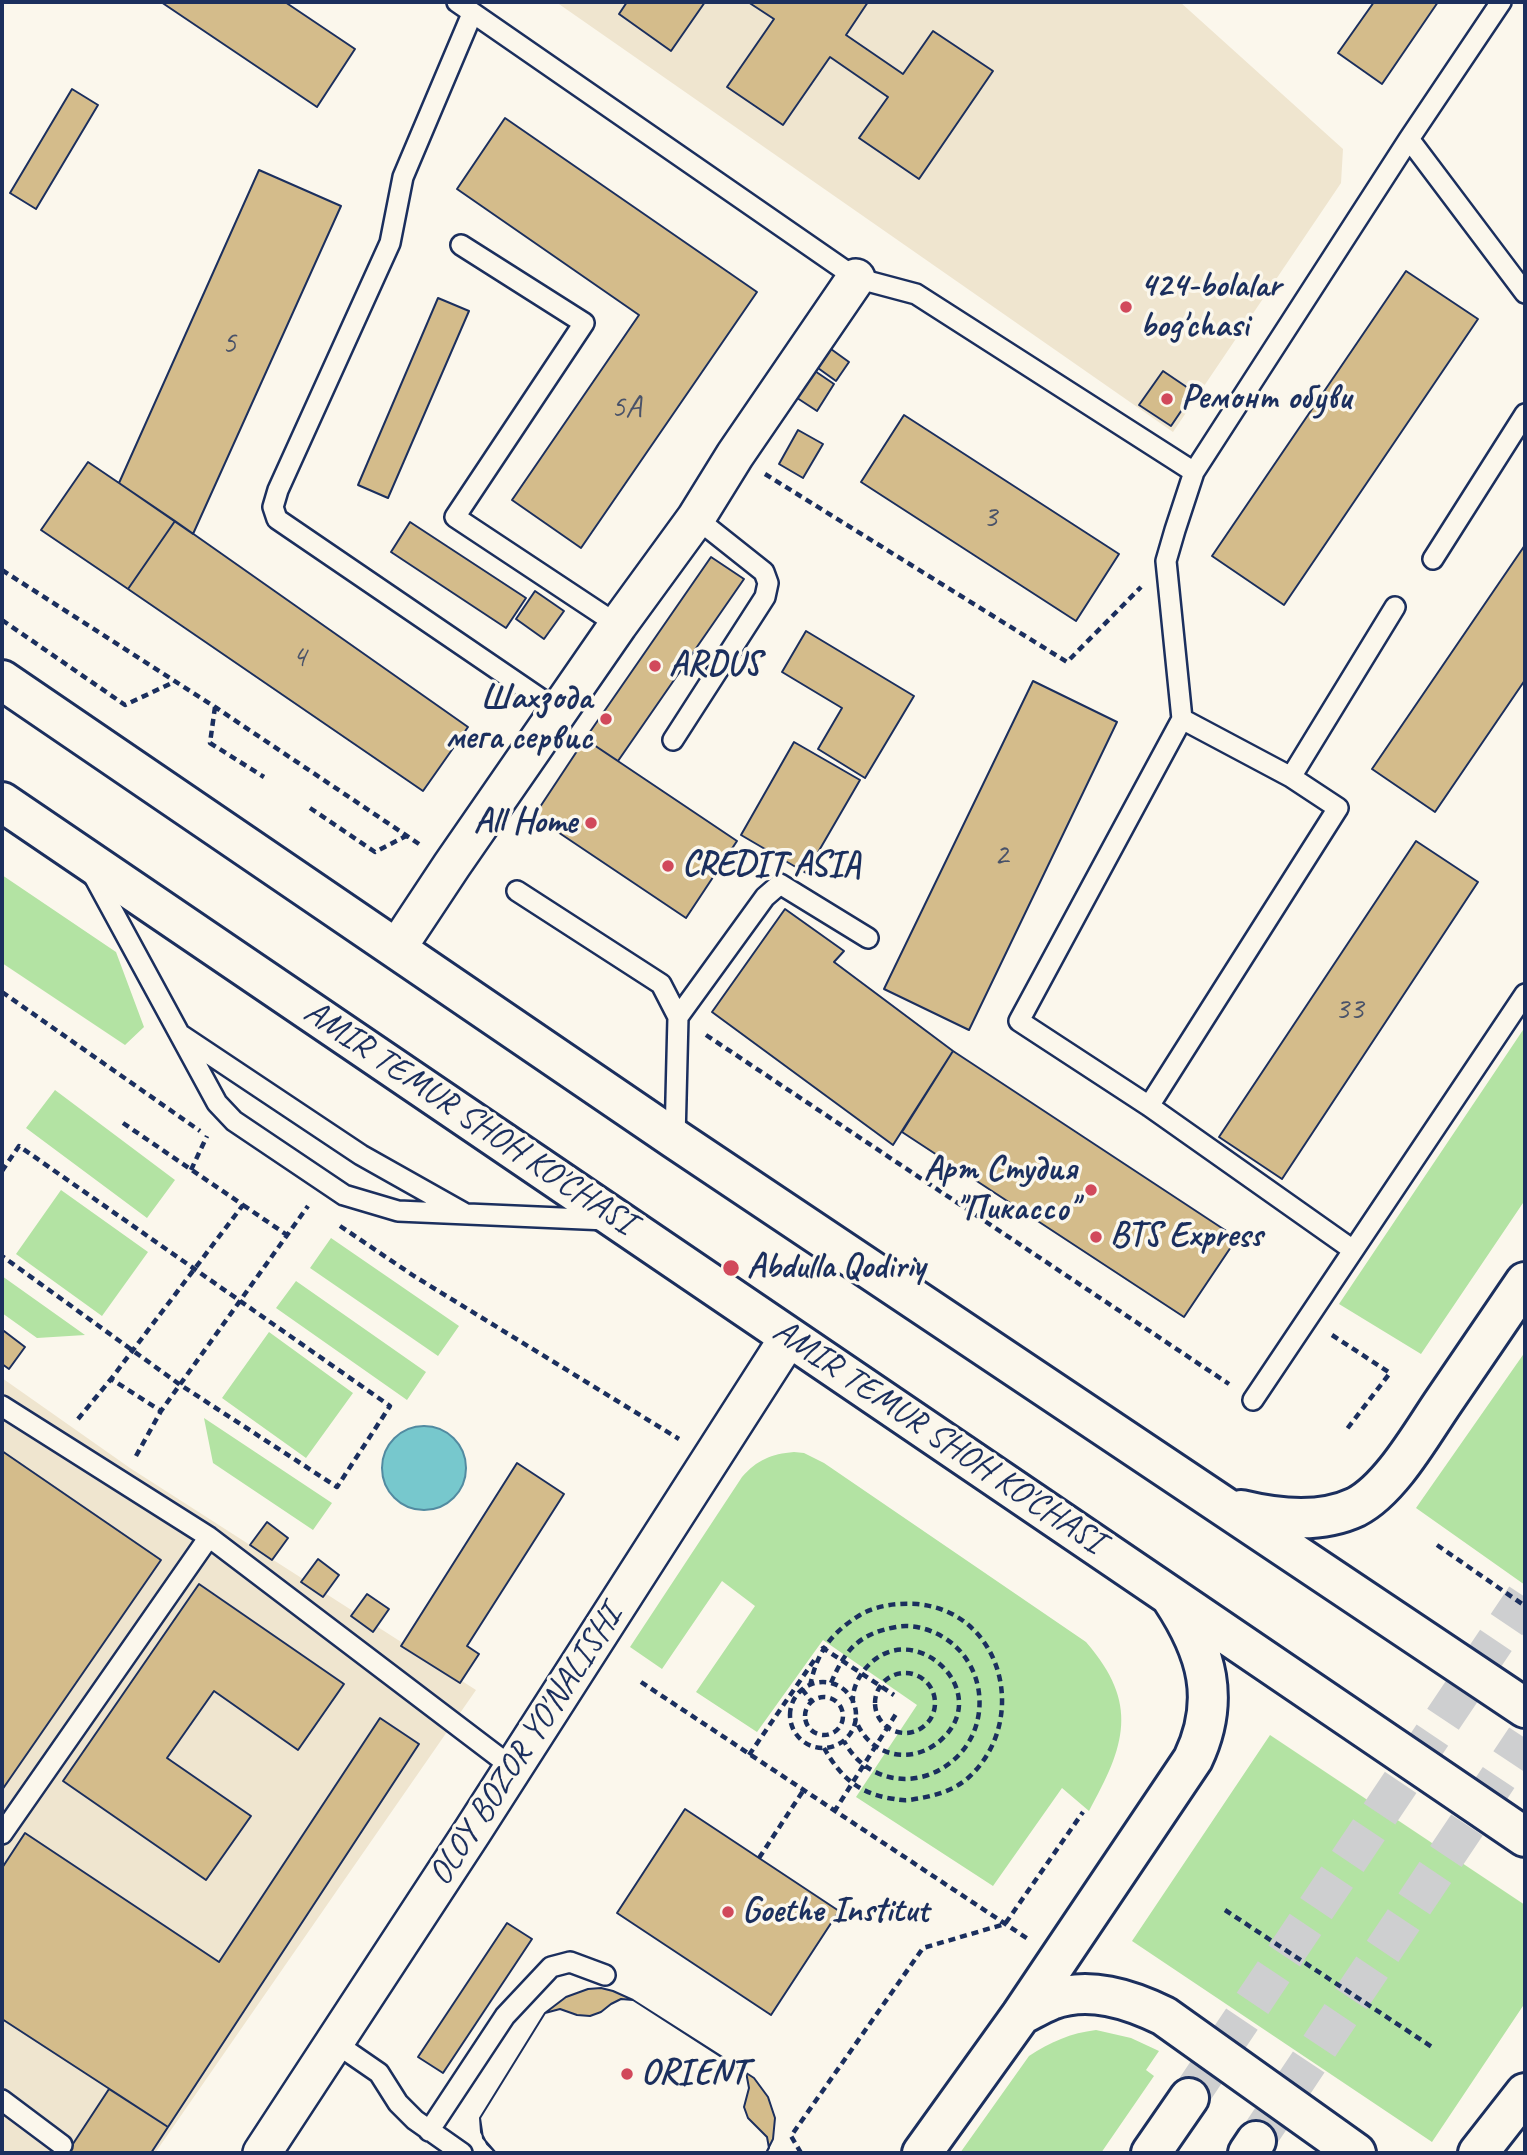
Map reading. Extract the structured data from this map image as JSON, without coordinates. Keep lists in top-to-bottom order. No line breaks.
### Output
{"streets":{"main road":["AMIR TEMUR SHOH KO'CHASI"],"street":["OLOY BOZOR YO'NALISHI"]},"crossings":[["AMIR TEMUR SHOH KO'CHASI","OLOY BOZOR YO'NALISHI"]],"places":["424-bolalar bog'chasi","Ремонт обуви","ARDUS","Шахзода мега сервис","All Home","CREDIT ASIA","Арт Студия \"Пикассо\"","BTS Express","Abdulla Qodiriy","Goethe Institut","ORIENT"],"house_numbers":["5","5A","3","4","2","33"]}
